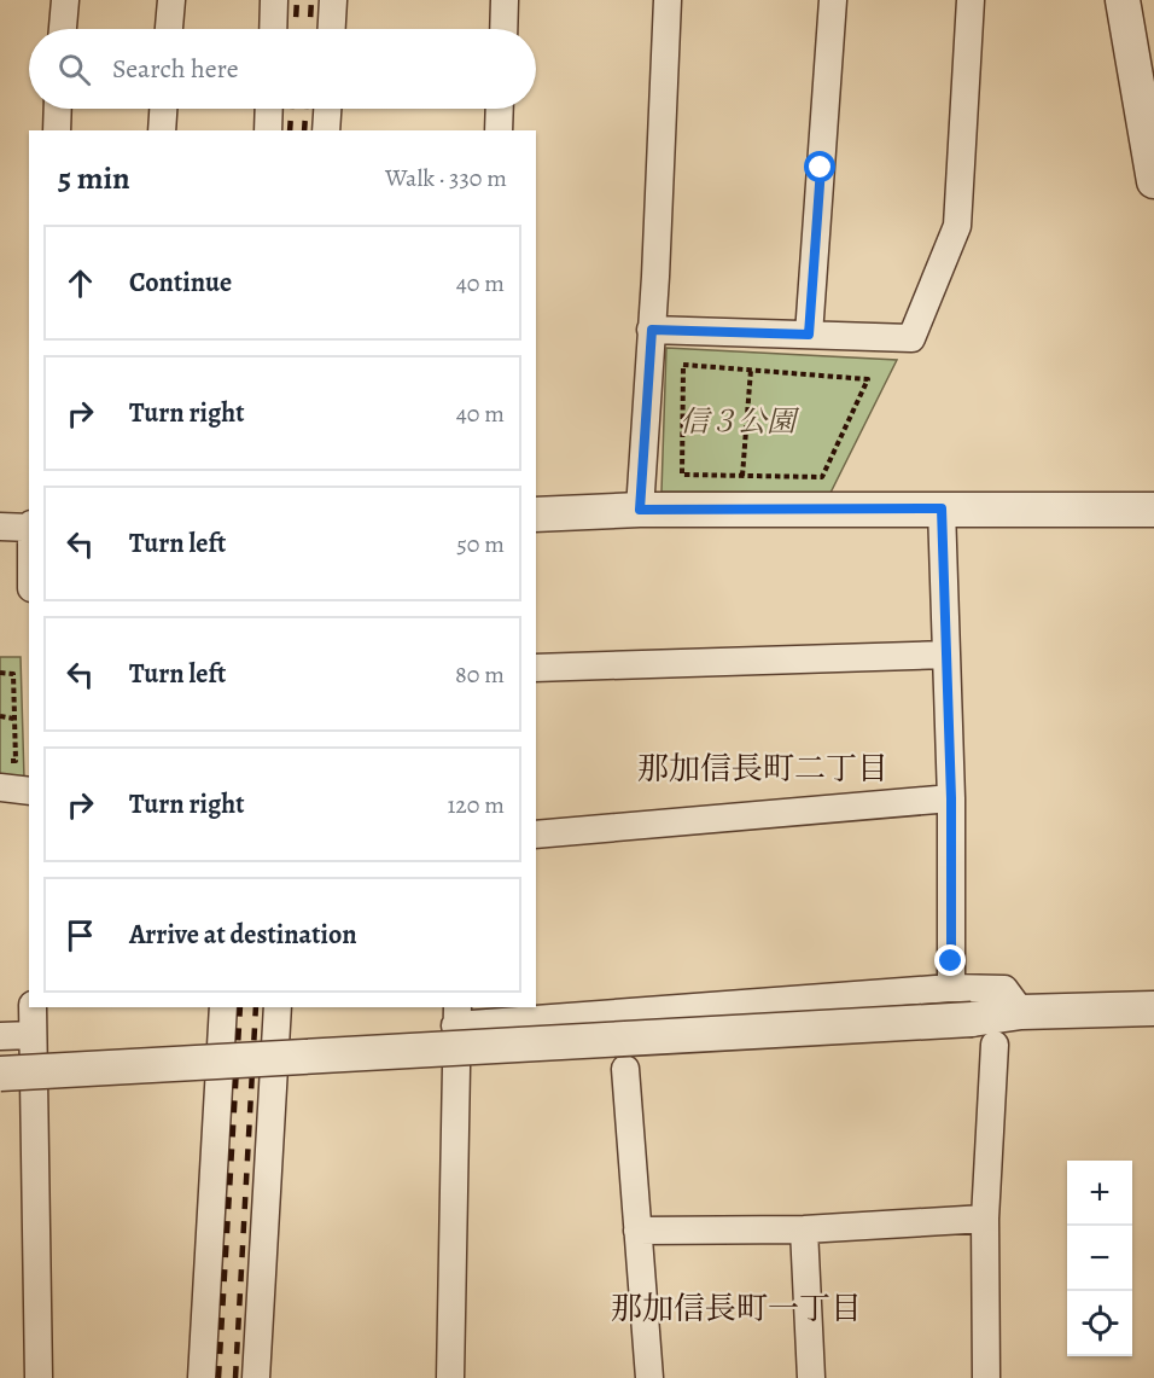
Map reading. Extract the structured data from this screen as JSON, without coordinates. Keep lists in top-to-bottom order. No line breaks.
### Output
{"districts":["那加信長町二丁目","那加信長町一丁目"],"parks":["信３公園"],"page":{"search":"Search here","heading":["5 min","Walk · 330 m"],"list":[["Continue","40 m"],["Turn right","40 m"],["Turn left","50 m"],["Turn left","80 m"],["Turn right","120 m"],"Arrive at destination"],"map_buttons":["+","−"]}}
